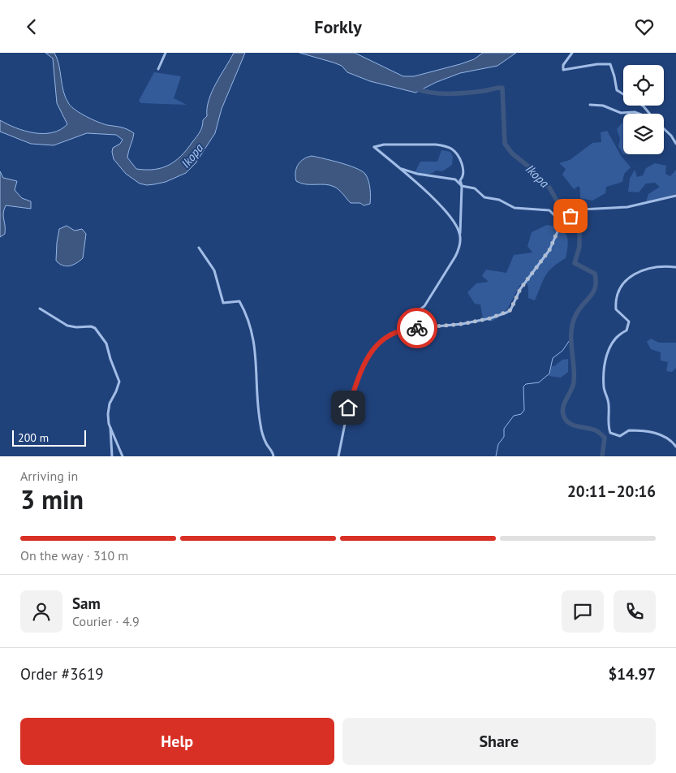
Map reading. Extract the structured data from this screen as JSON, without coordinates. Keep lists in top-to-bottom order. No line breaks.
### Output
{"water":["Ikopa"],"scale_bar":"200 m","page":{"header":"Forkly","scale":"200 m","heading":["3 min","Arriving in","20:11–20:16"],"panel":["Sam","Courier · 4.9","Order #3619","$14.97"],"bar":"On the way · 310 m","buttons":["Help","Share"]}}
